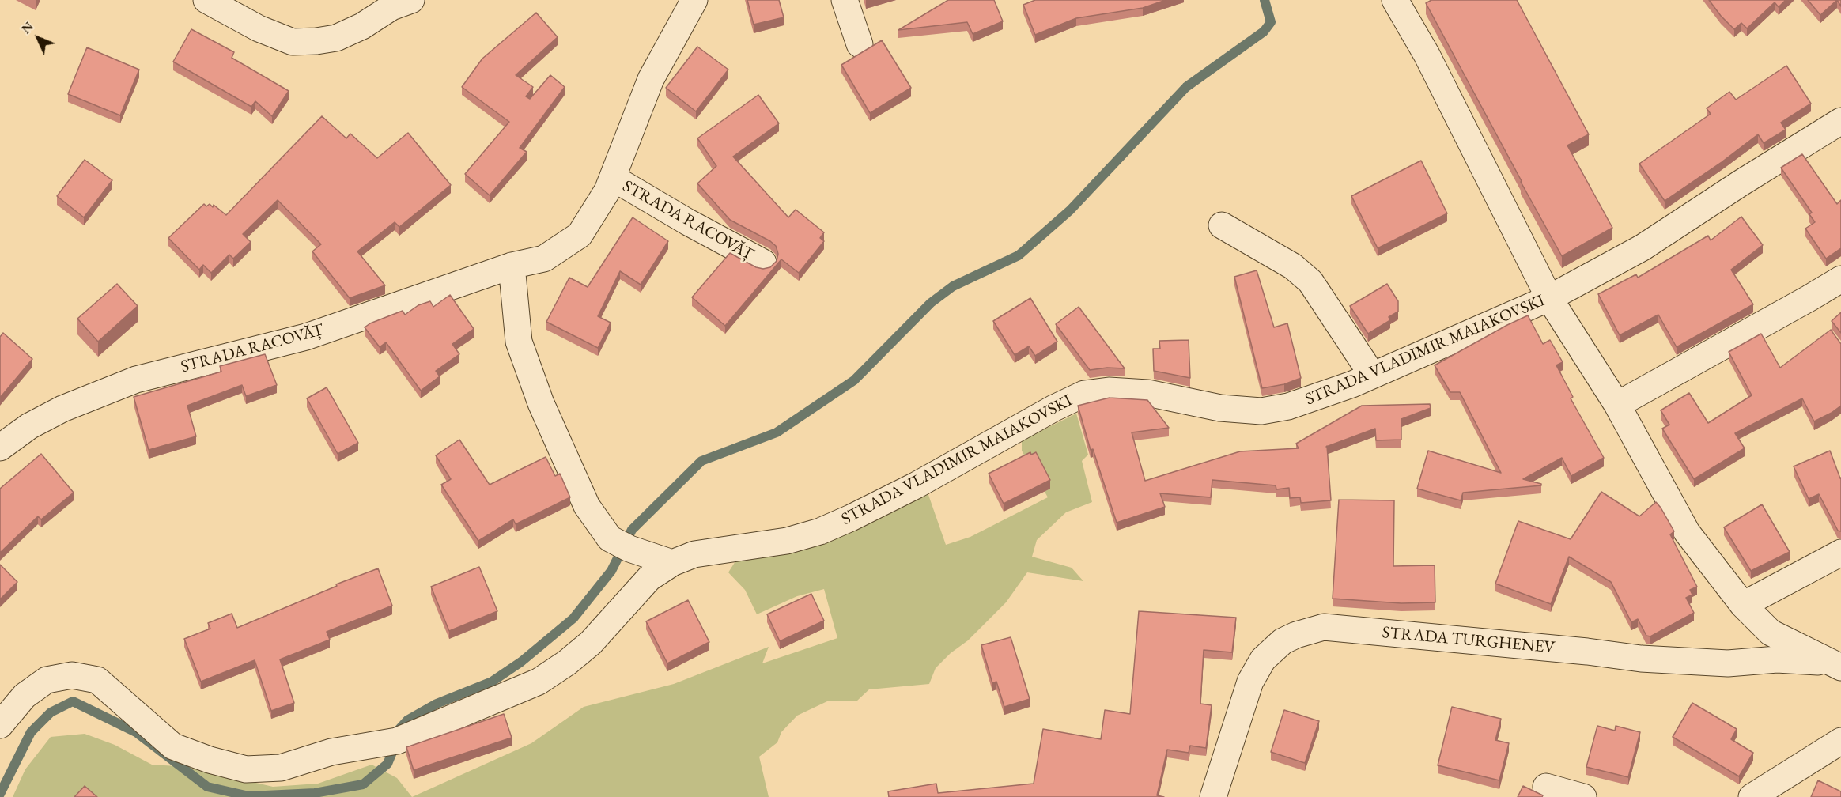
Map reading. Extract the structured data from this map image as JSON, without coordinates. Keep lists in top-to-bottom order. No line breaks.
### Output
{"streets":{"street":["STRADA RACOVĂȚ","STRADA VLADIMIR MAIAKOVSKI","STRADA TURGHENEV"]},"north":"top left"}
